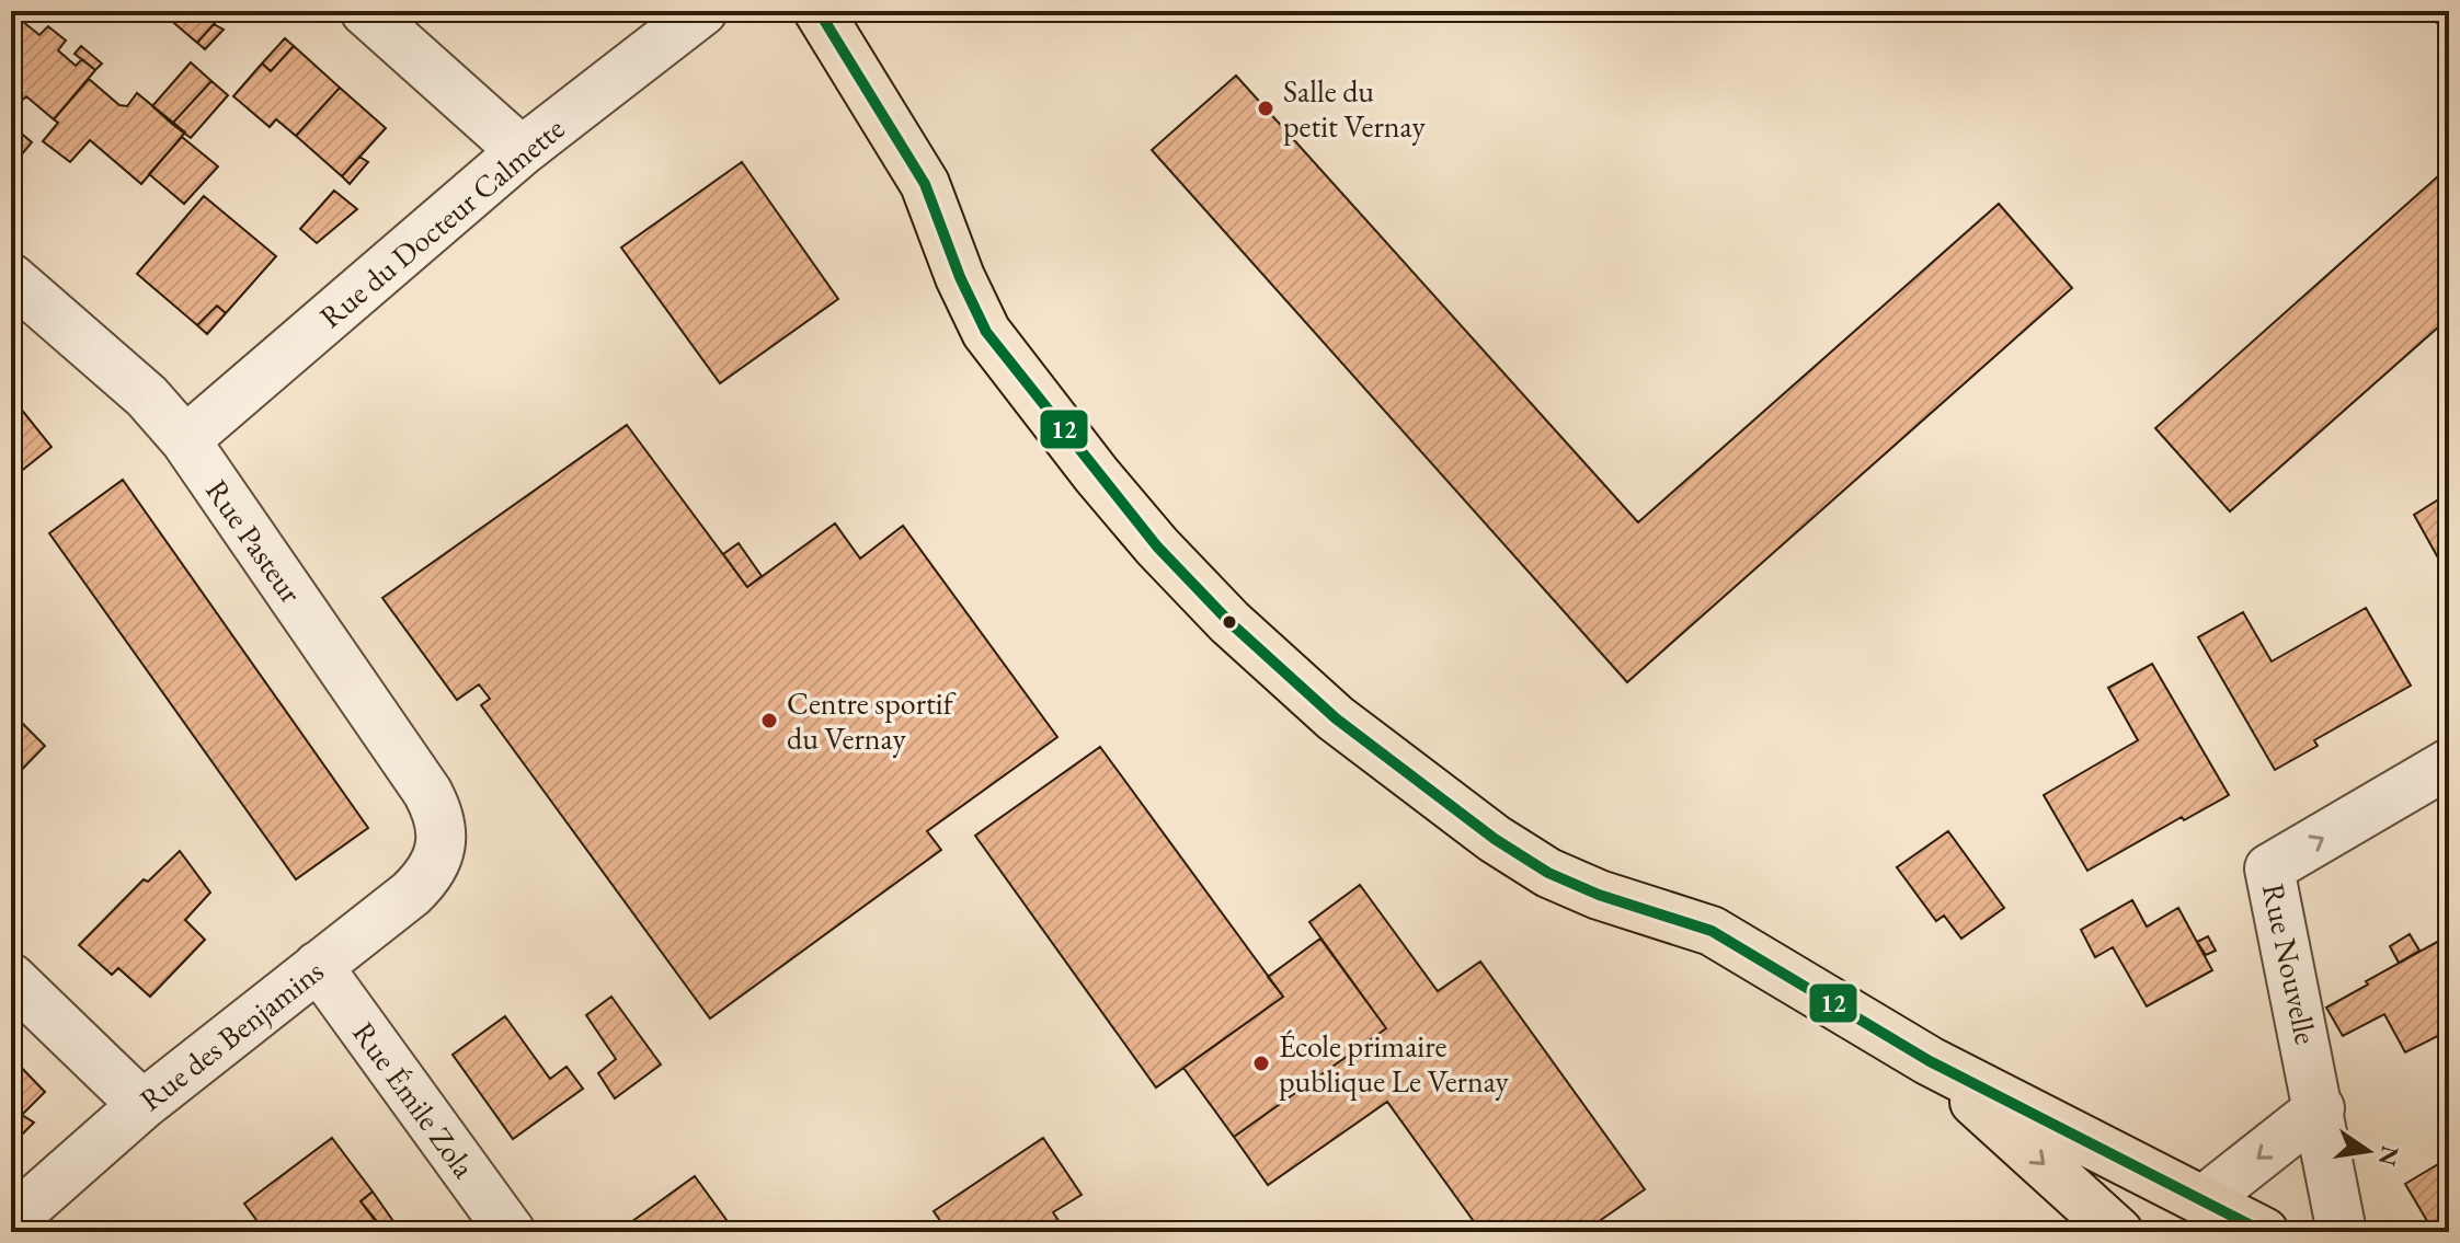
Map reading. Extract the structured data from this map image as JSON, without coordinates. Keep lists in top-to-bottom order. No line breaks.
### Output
{"streets":{"street":["Rue du Docteur Calmette","Rue Pasteur","Rue Nouvelle","Rue des Benjamins","Rue Émile Zola"]},"crossings":[["Rue du Docteur Calmette","Rue Pasteur"],["Rue Pasteur","Rue des Benjamins"],["Rue des Benjamins","Rue Émile Zola"]],"one_way":["Rue Nouvelle"],"places":["Salle du petit Vernay","Centre sportif du Vernay","École primaire publique Le Vernay"],"lines":["transit line 12"],"north":"right"}
